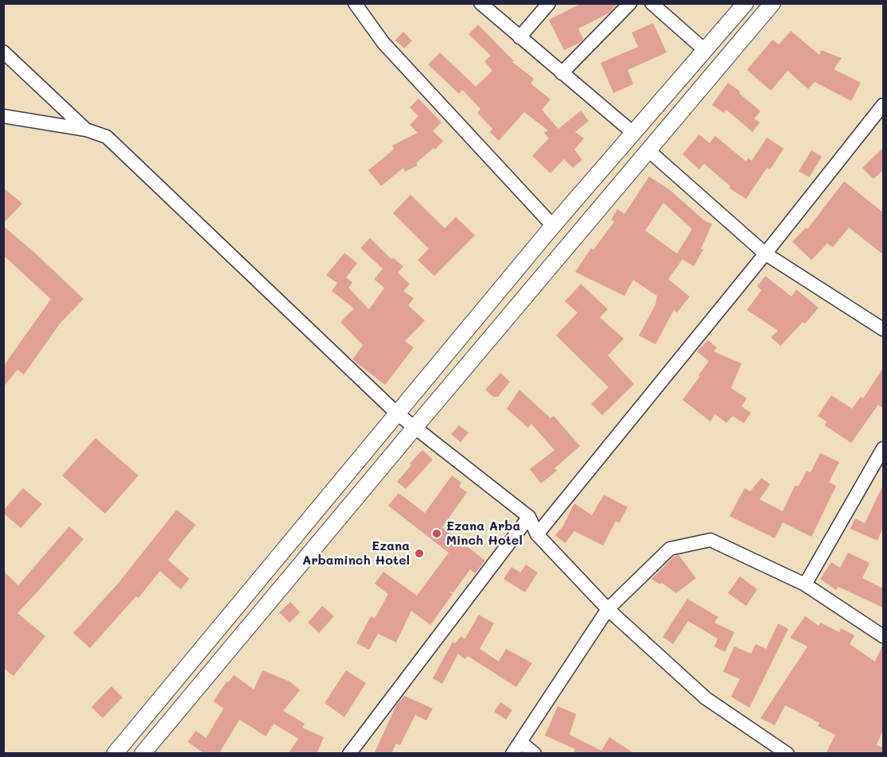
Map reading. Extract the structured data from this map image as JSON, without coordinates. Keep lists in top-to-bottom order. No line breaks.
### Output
{"places":["Ezana Arba Minch Hotel","Ezana Arbaminch Hotel"]}
